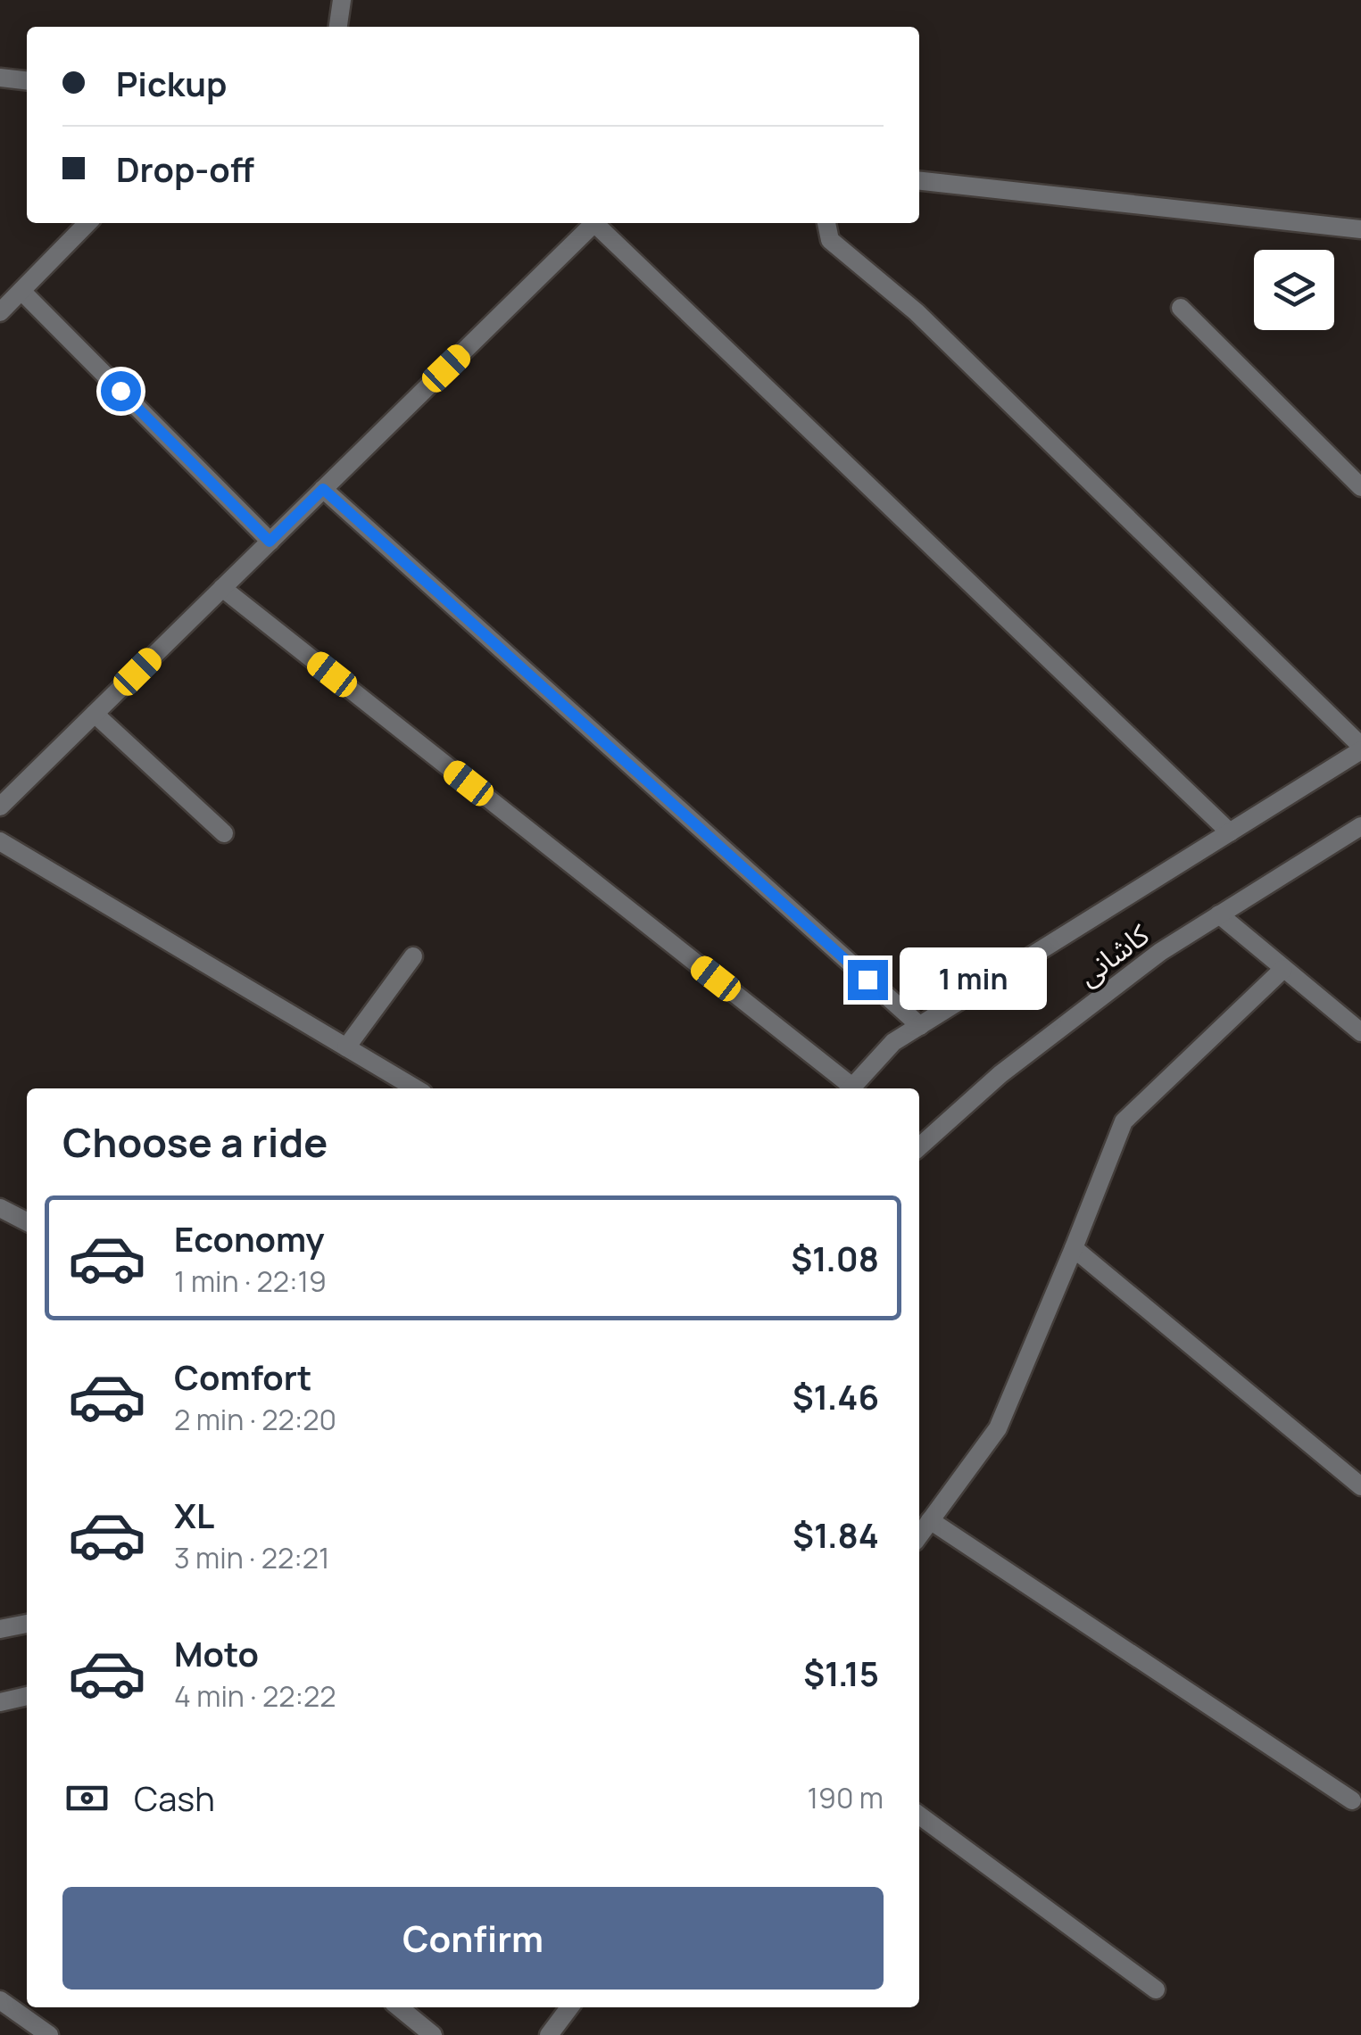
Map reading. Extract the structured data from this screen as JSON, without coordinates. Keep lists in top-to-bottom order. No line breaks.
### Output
{"streets":{"street":["کاشانی"]},"page":{"banner":["Pickup","Drop-off"],"bubble":"1 min","heading":"Choose a ride","list":[{"name":"Economy","note":"1 min · 22:19","value":"$1.08"},{"name":"Comfort","note":"2 min · 22:20","value":"$1.46"},{"name":"XL","note":"3 min · 22:21","value":"$1.84"},{"name":"Moto","note":"4 min · 22:22","value":"$1.15"}],"pay":["Cash","190 m"],"buttons":"Confirm"}}
